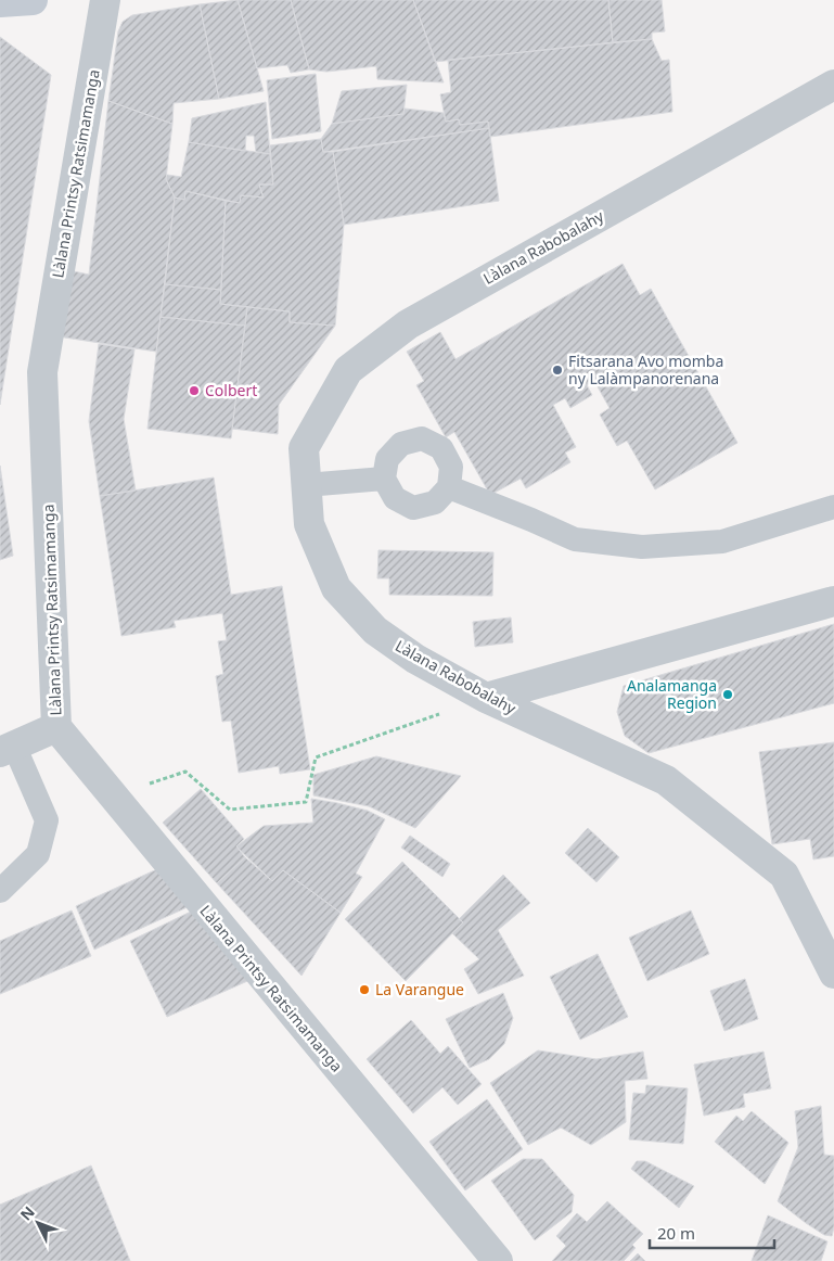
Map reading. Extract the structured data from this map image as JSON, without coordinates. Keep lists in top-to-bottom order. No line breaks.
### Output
{"streets":{"street":["Làlana Printsy Ratsimamanga","Làlana Rabobalahy"]},"places":["Fitsarana Avo momba ny Lalàmpanorenana","Colbert","Analamanga Region","La Varangue"],"scale_bar":"20 m","north":"top left"}
